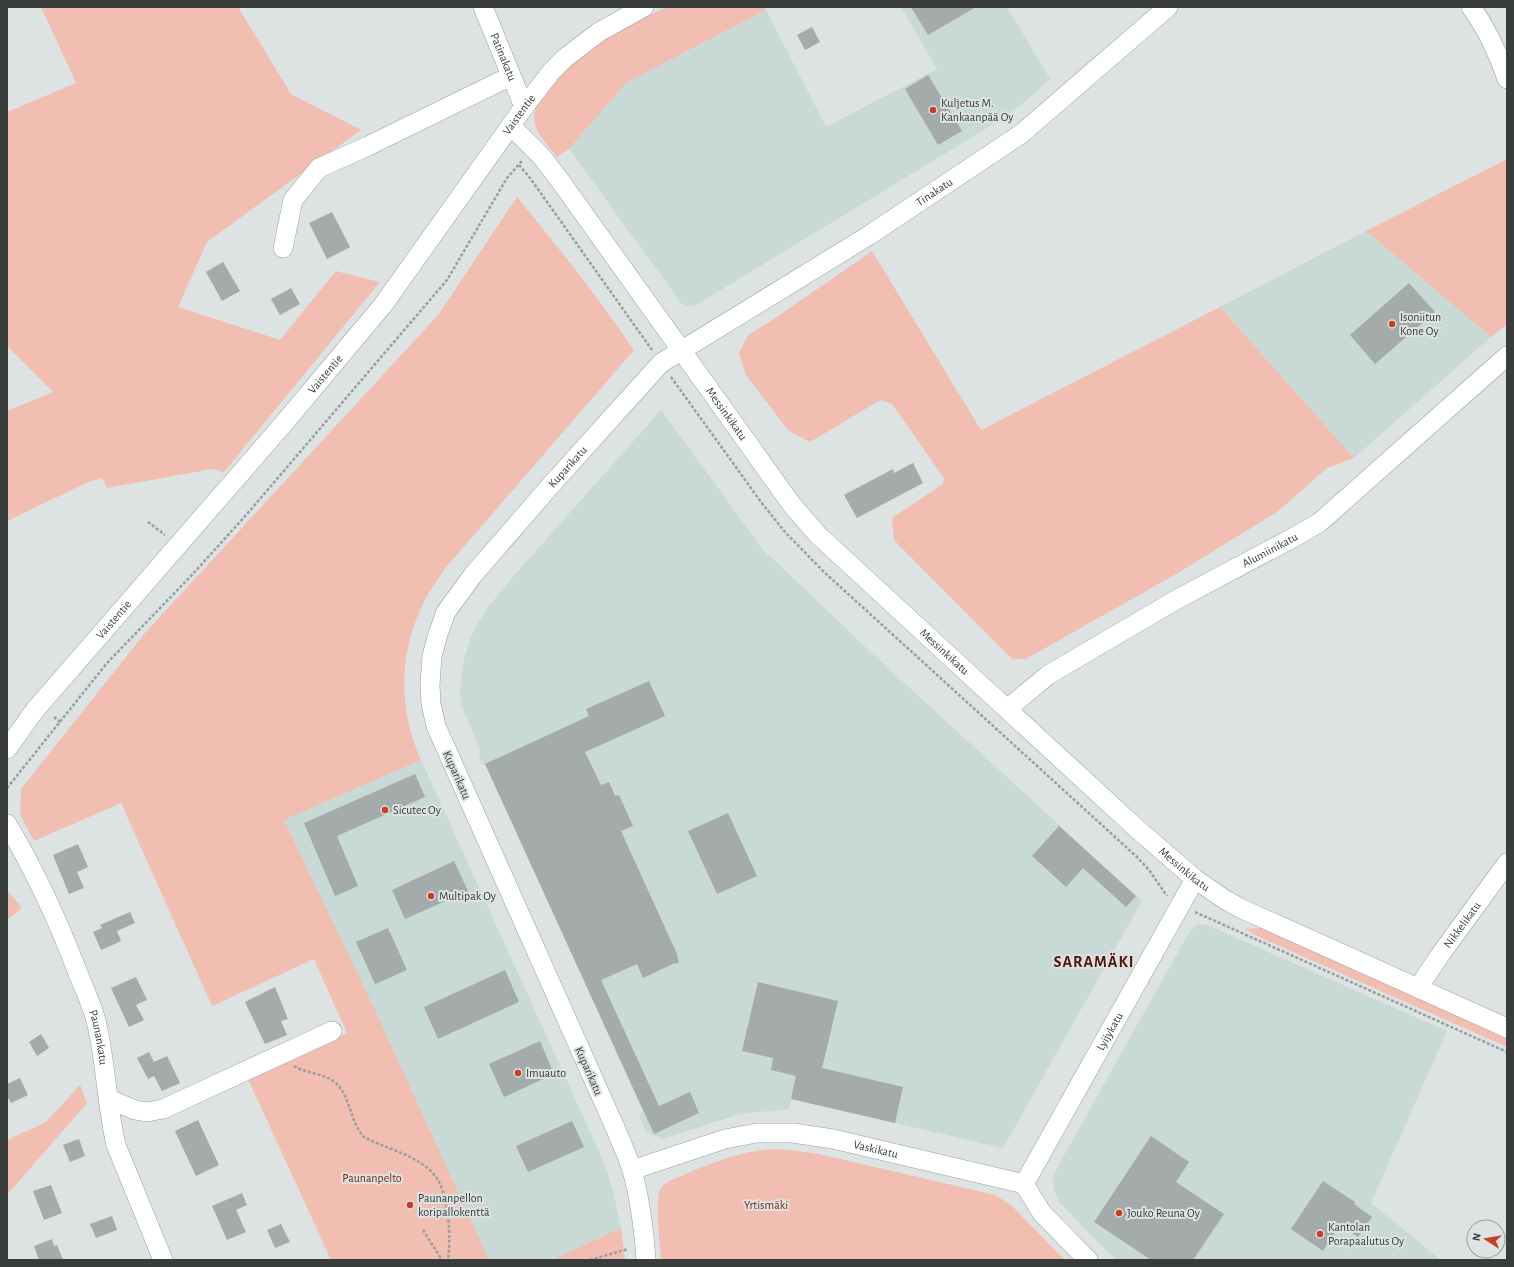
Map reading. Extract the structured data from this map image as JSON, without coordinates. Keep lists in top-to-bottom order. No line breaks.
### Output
{"streets":{"street":["Patinakatu","Vaistentie","Tinakatu","Messinkikatu","Kuparikatu","Alumiinikatu","Nikkelikatu","Lyijykatu","Paunankatu","Vaskikatu"]},"crossings":[["Patinakatu","Vaistentie"],["Vaistentie","Messinkikatu"],["Tinakatu","Messinkikatu"],["Tinakatu","Kuparikatu"],["Messinkikatu","Kuparikatu"],["Messinkikatu","Alumiinikatu"],["Messinkikatu","Nikkelikatu"],["Messinkikatu","Lyijykatu"],["Kuparikatu","Vaskikatu"],["Lyijykatu","Vaskikatu"]],"districts":["SARAMÄKI"],"parks":["Paunanpelto","Yrtismäki"],"places":["Kuljetus M. Kankaanpää Oy","Isoniitun Kone Oy","Sicutec Oy","Multipak Oy","Imuauto","Paunanpellon koripallokenttä","Jouko Reuna Oy","Kantolan Porapaalutus Oy"],"north":"left"}
